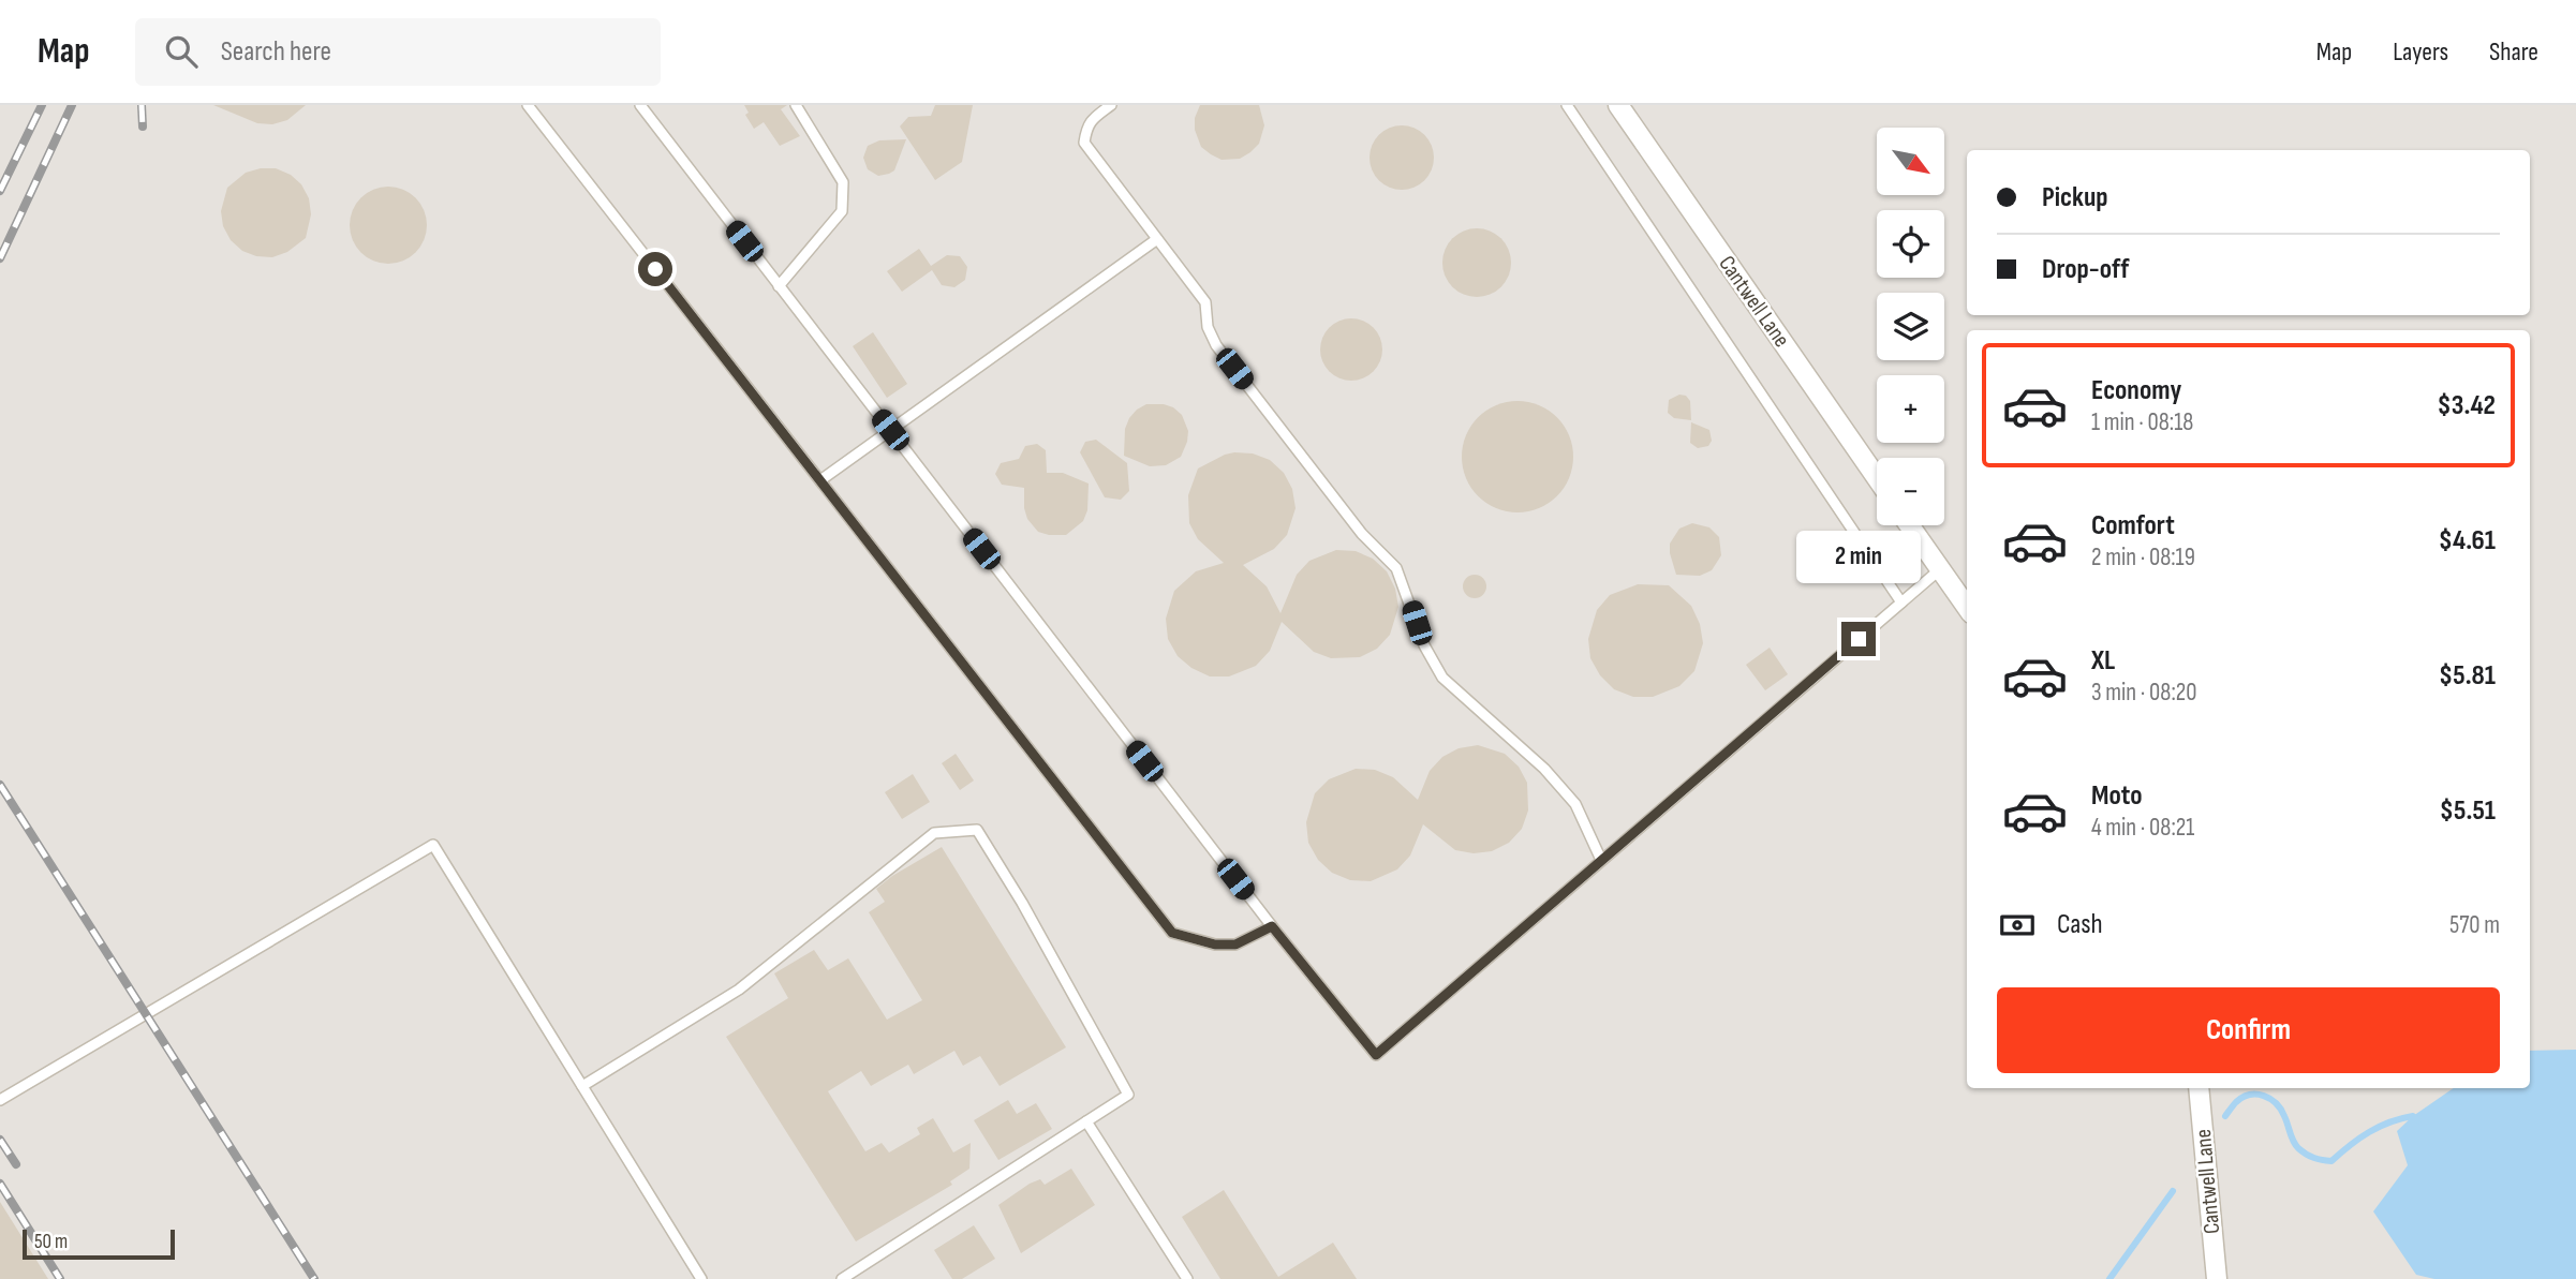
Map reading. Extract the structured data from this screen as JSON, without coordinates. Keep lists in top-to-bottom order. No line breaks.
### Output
{"streets":{"street":["Cantwell Lane"]},"scale_bar":"50 m","north":"bottom right","page":{"header":"Map","search":"Search here","nav":["Map","Layers","Share"],"map_buttons":["+","−"],"banner":["Pickup","Drop-off"],"list":[{"name":"Economy","note":"1 min · 08:18","value":"$3.42"},{"name":"Comfort","note":"2 min · 08:19","value":"$4.61"},{"name":"XL","note":"3 min · 08:20","value":"$5.81"},{"name":"Moto","note":"4 min · 08:21","value":"$5.51"}],"bubble":"2 min","pay":["Cash","570 m"],"buttons":"Confirm","scale":"50 m"}}
